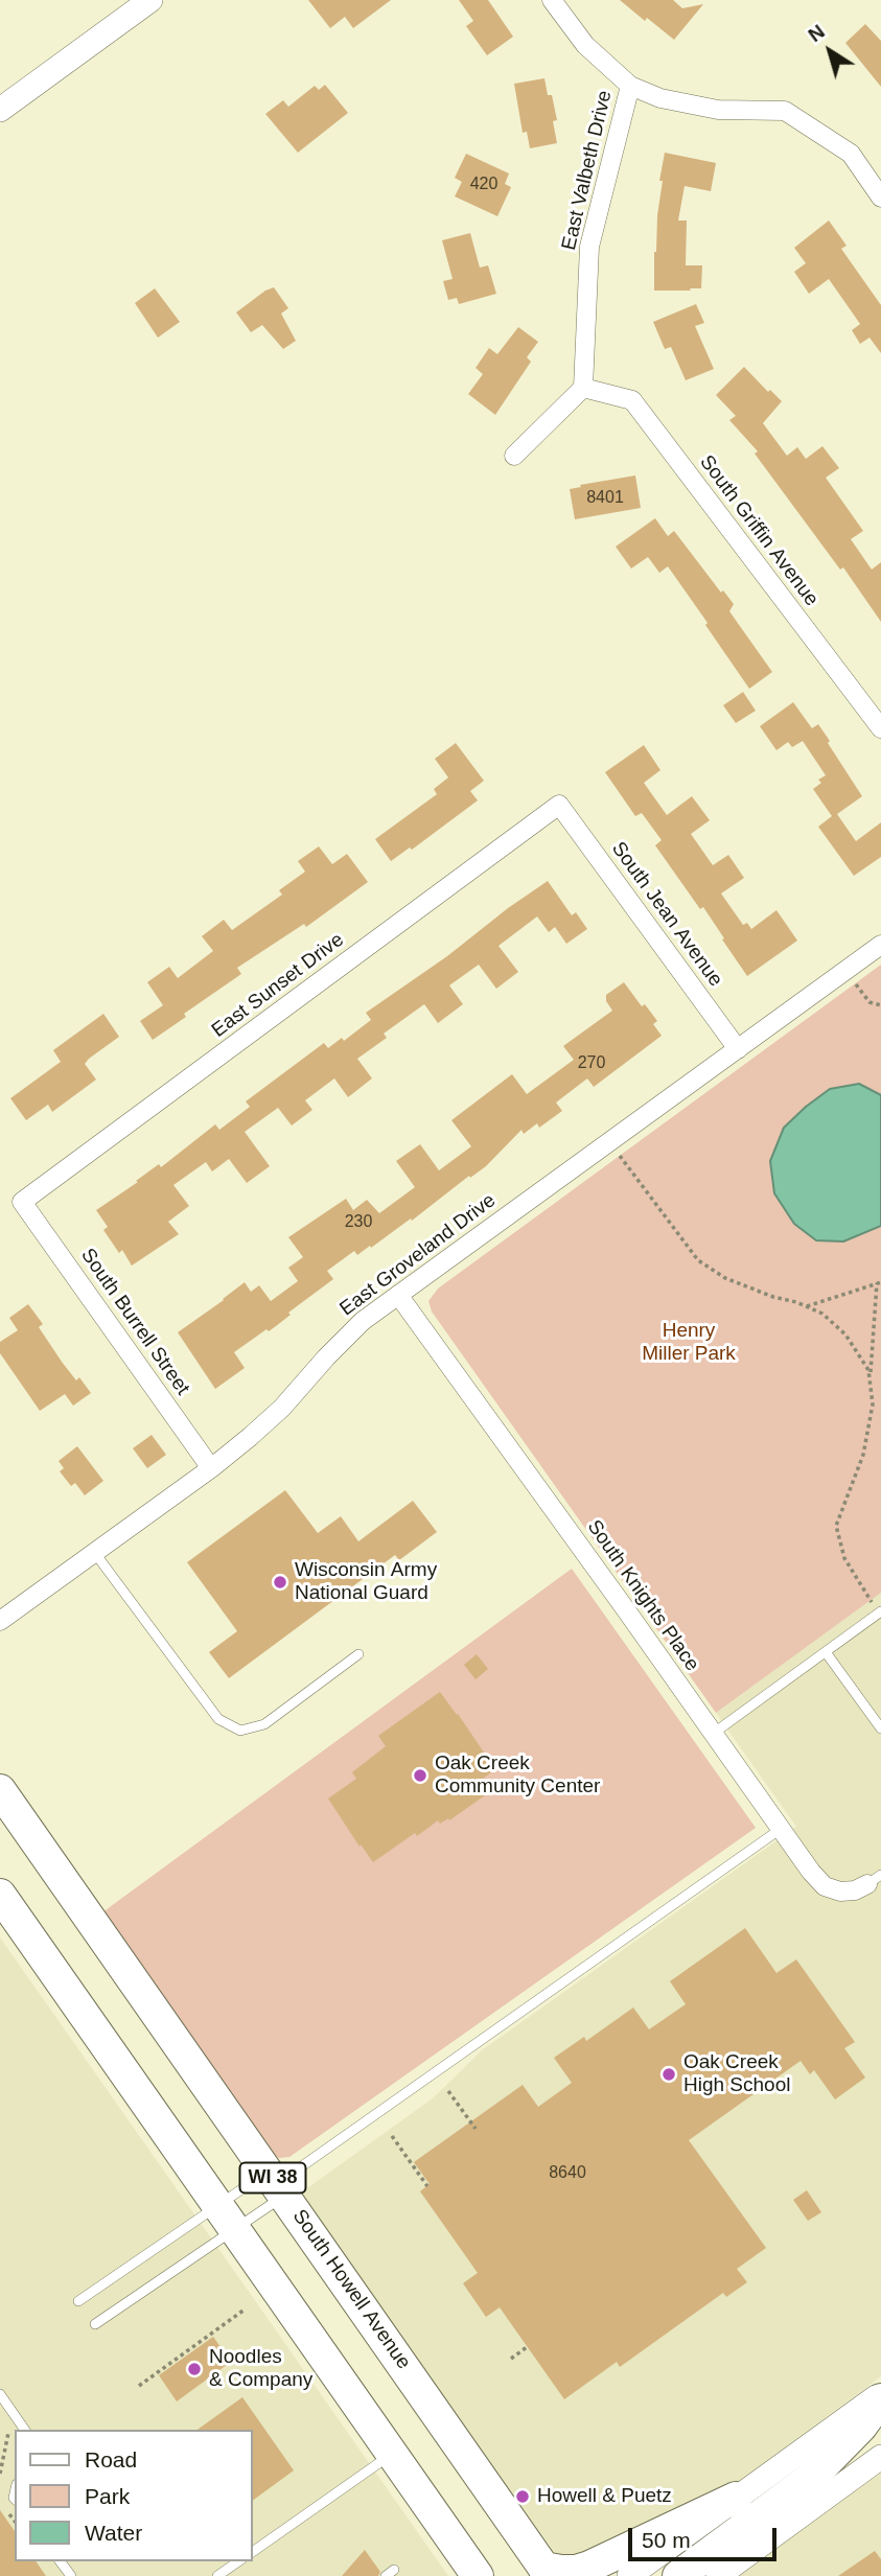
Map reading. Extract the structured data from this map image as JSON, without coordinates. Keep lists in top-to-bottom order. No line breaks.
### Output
{"streets":{"main road":["WI 38","South Howell Avenue"],"street":["East Valbeth Drive","South Griffin Avenue","South Jean Avenue","East Sunset Drive","East Groveland Drive","South Burrell Street","South Knights Place"]},"crossings":[["East Valbeth Drive","South Griffin Avenue"],["South Jean Avenue","East Sunset Drive"],["South Jean Avenue","East Groveland Drive"],["East Sunset Drive","South Burrell Street"],["East Groveland Drive","South Burrell Street"],["East Groveland Drive","South Knights Place"]],"parks":["Henry Miller Park"],"places":["Wisconsin Army National Guard","Oak Creek Community Center","Oak Creek High School","Noodles & Company","Howell & Puetz"],"house_numbers":["420","8401","270","230","8640"],"legend":["Road","Park","Water"],"scale_bar":"50 m","north":"top left"}
